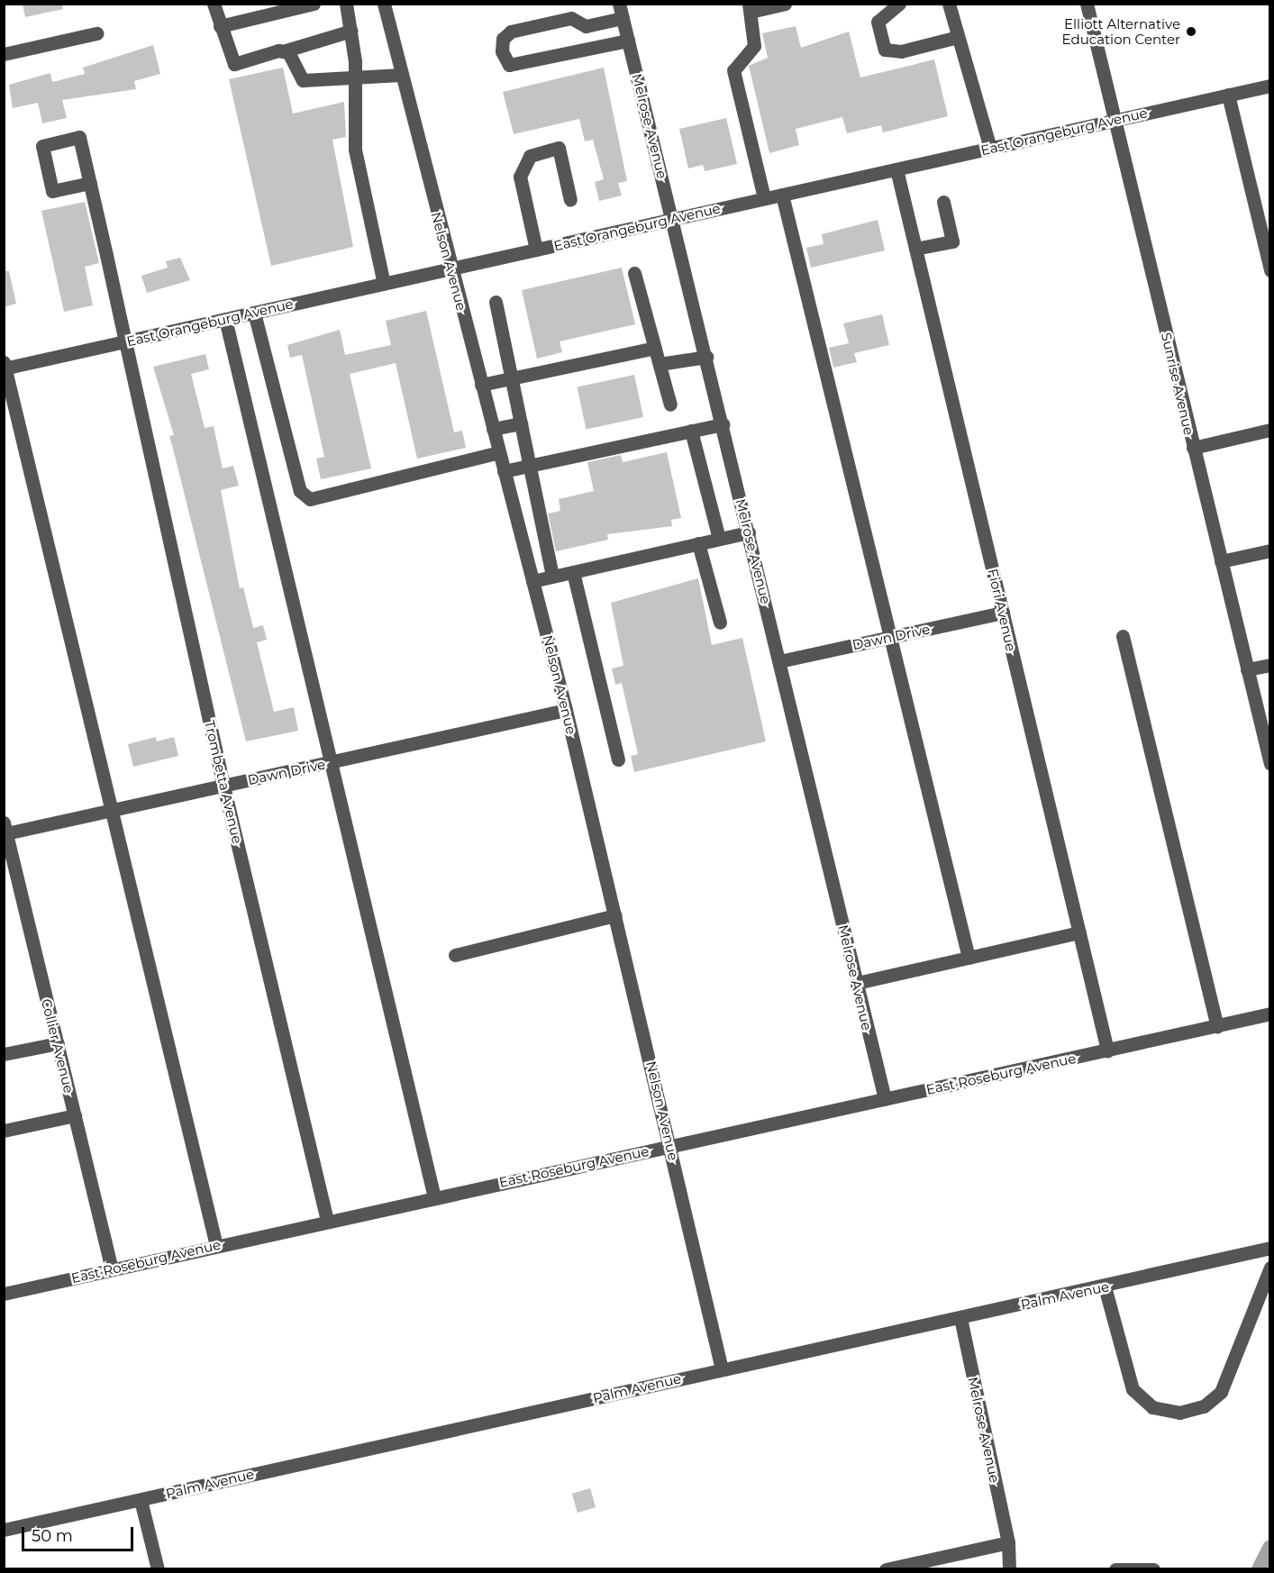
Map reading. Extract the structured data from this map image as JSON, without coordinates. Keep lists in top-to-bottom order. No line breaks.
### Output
{"streets":{"street":["Melrose Avenue","East Orangeburg Avenue","Nelson Avenue","Sunrise Avenue","Fiori Avenue","Dawn Drive","Trombetta Avenue","Collier Avenue","East Roseburg Avenue","Palm Avenue"]},"crossings":[["Melrose Avenue","East Orangeburg Avenue"],["Melrose Avenue","Dawn Drive"],["Melrose Avenue","East Roseburg Avenue"],["Melrose Avenue","Palm Avenue"],["East Orangeburg Avenue","Nelson Avenue"],["East Orangeburg Avenue","Sunrise Avenue"],["East Orangeburg Avenue","Fiori Avenue"],["East Orangeburg Avenue","Trombetta Avenue"],["Nelson Avenue","Dawn Drive"],["Nelson Avenue","East Roseburg Avenue"],["Nelson Avenue","Palm Avenue"],["Fiori Avenue","Dawn Drive"],["Fiori Avenue","East Roseburg Avenue"],["Dawn Drive","Trombetta Avenue"],["Dawn Drive","Collier Avenue"],["Trombetta Avenue","East Roseburg Avenue"],["Collier Avenue","East Roseburg Avenue"]],"places":["Elliott Alternative Education Center"],"scale_bar":"50 m"}
